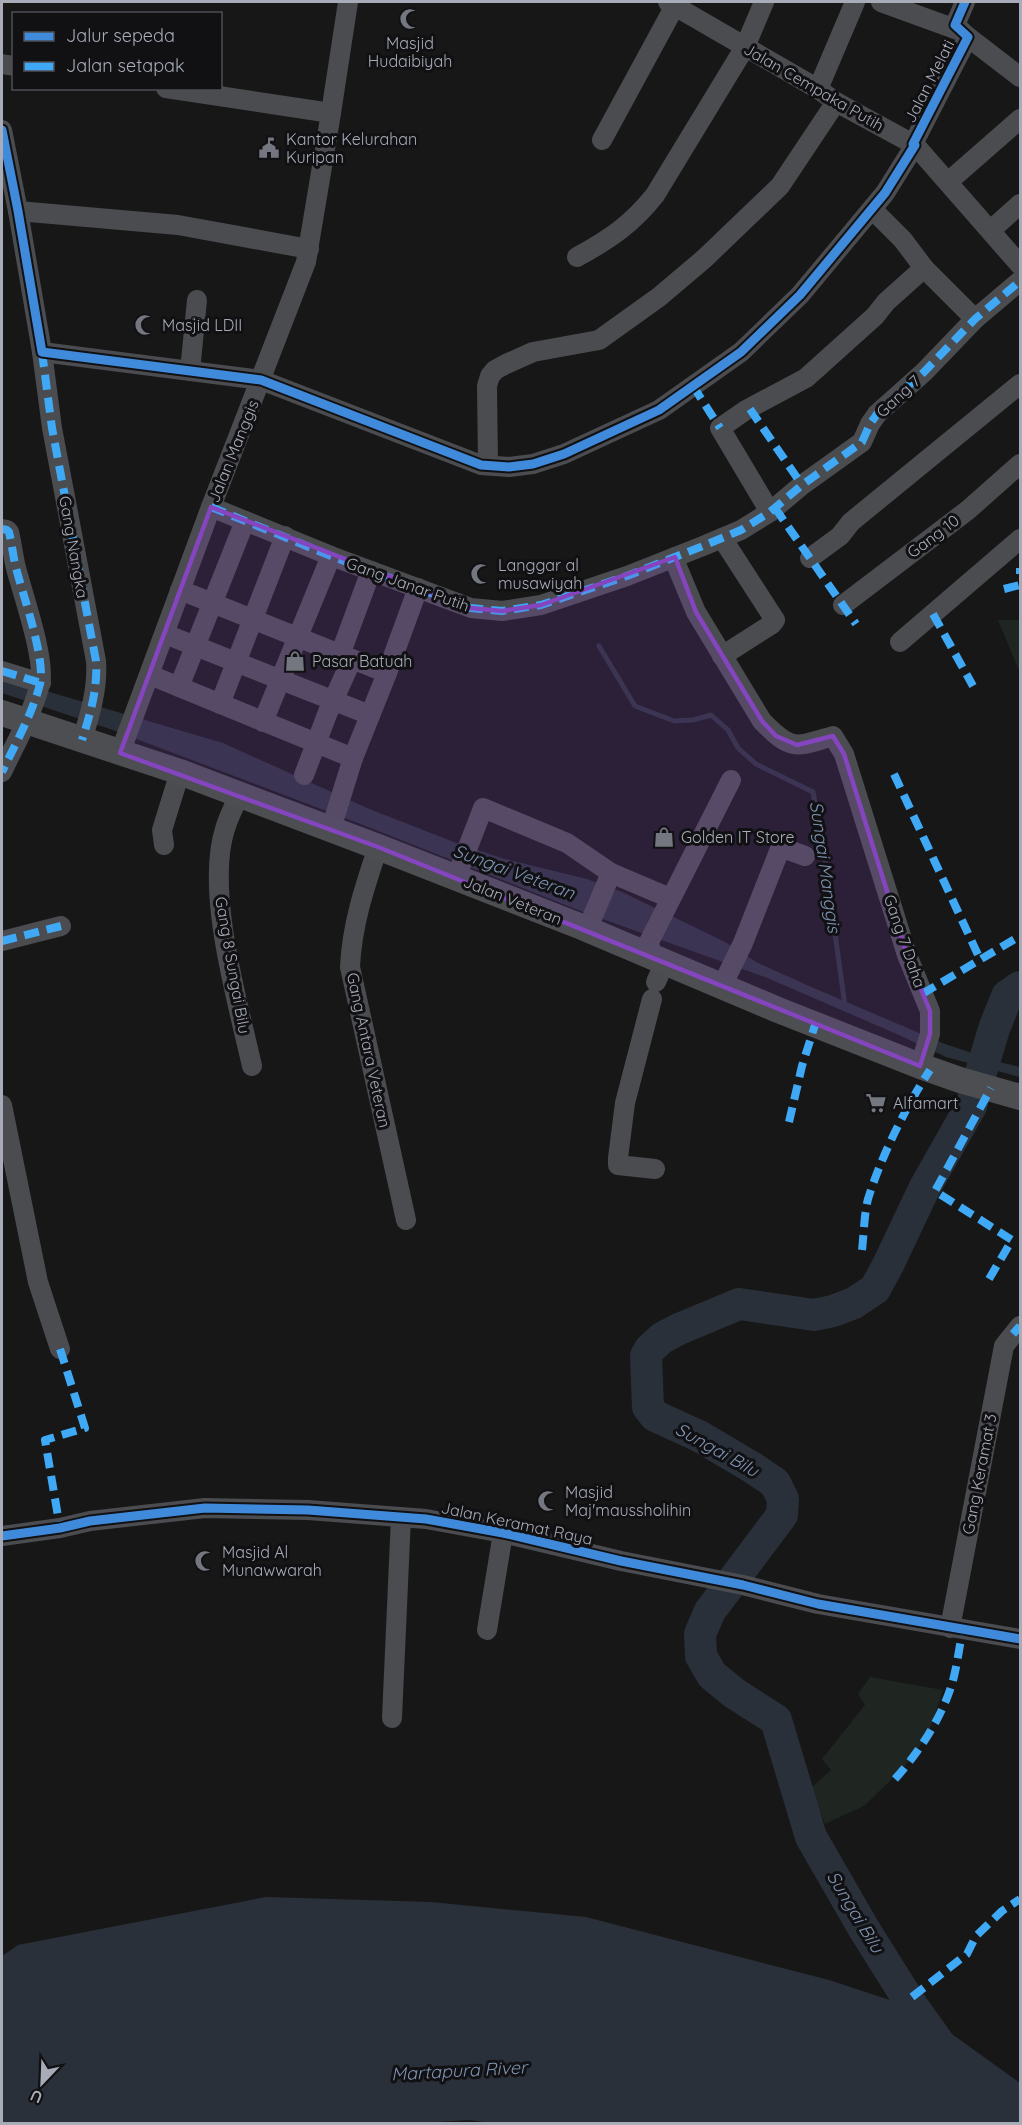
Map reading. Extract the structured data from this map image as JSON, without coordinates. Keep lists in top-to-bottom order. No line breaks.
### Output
{"streets":{"main road":["Jalan Veteran"],"street":["Jalan Melati","Jalan Cempaka Putih","Gang 7","Jalan Manggis","Gang 10","Gang Nangka","Gang Janar Putih","Gang 7 Daha","Gang 8 Sungai Bilu","Gang Antara Veteran","Gang Keramat 3","Jalan Keramat Raya"]},"crossings":[["Jalan Melati","Jalan Cempaka Putih"],["Jalan Melati","Jalan Manggis"],["Jalan Melati","Gang Nangka"],["Gang 7","Gang Janar Putih"],["Jalan Manggis","Gang Janar Putih"],["Jalan Manggis","Jalan Veteran"],["Gang Nangka","Jalan Veteran"],["Jalan Veteran","Gang 7 Daha"],["Jalan Veteran","Gang 8 Sungai Bilu"],["Jalan Veteran","Gang Antara Veteran"],["Gang Keramat 3","Jalan Keramat Raya"]],"water":["Sungai Manggis","Sungai Veteran","Sungai Bilu","Martapura River"],"places":{"mosque":["Masjid Hudaibiyah","Masjid LDII","Langgar al musawiyah","Masjid Maj'maussholihin","Masjid Al Munawwarah"],"public building":["Kantor Kelurahan Kuripan"],"shop":["Pasar Batuah","Golden IT Store"],"supermarket":["Alfamart"]},"legend":["Jalur sepeda","Jalan setapak"],"north":"bottom left"}
